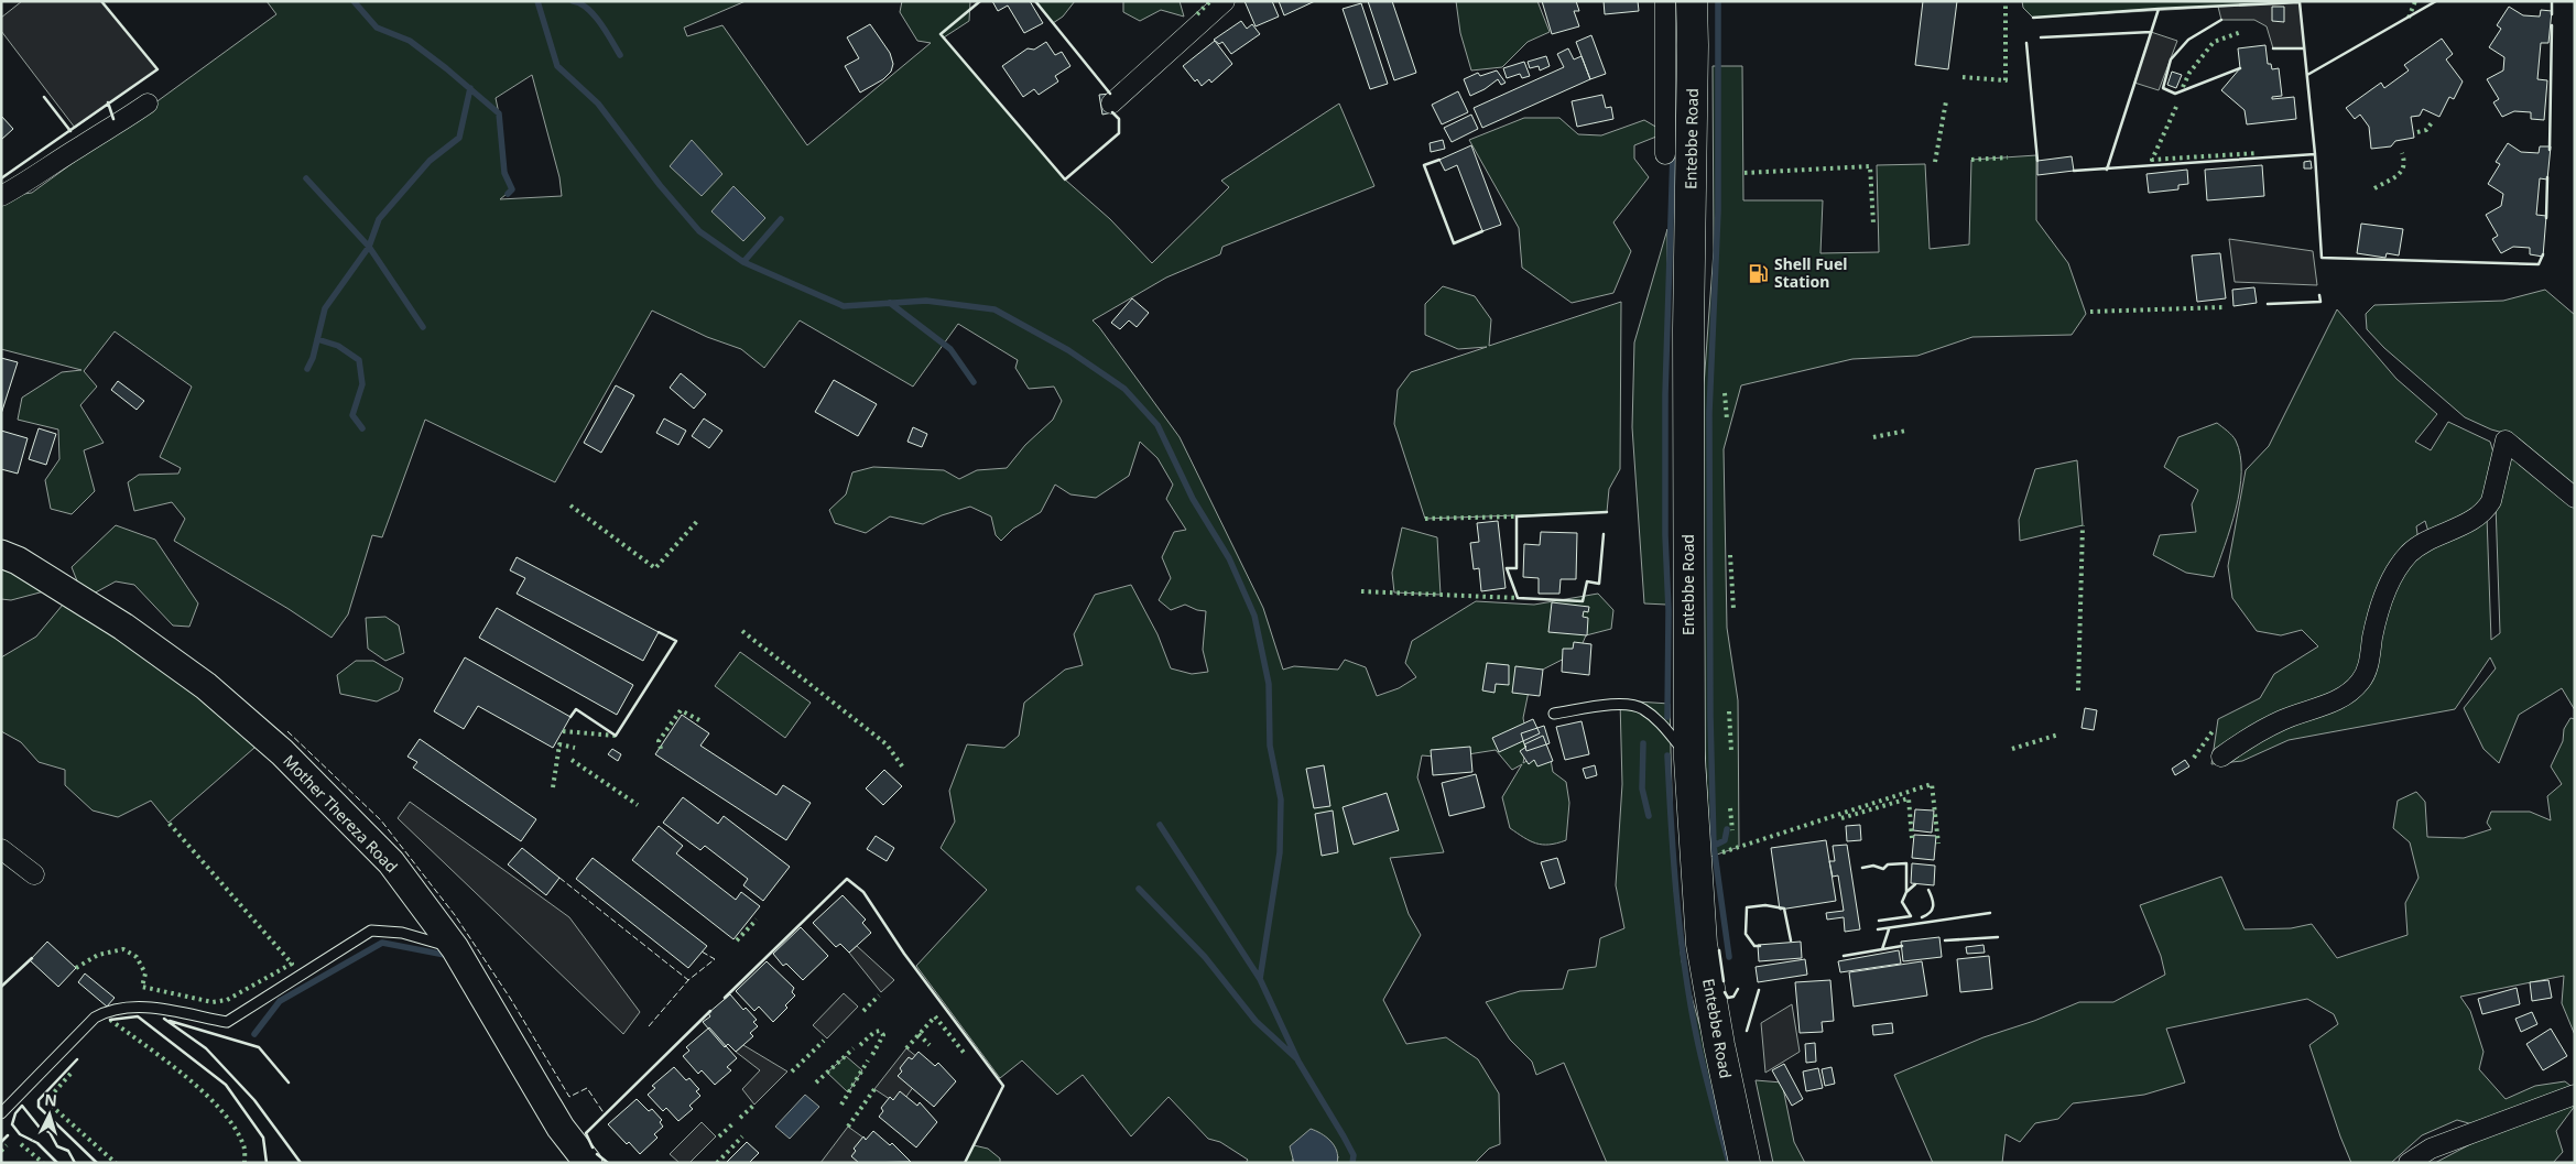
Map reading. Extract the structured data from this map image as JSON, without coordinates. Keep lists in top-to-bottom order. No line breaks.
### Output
{"streets":{"main road":["Entebbe Road"],"street":["Mother Thereza Road"]},"places":{"fuel station":["Shell Fuel Station"]},"north":"top"}
